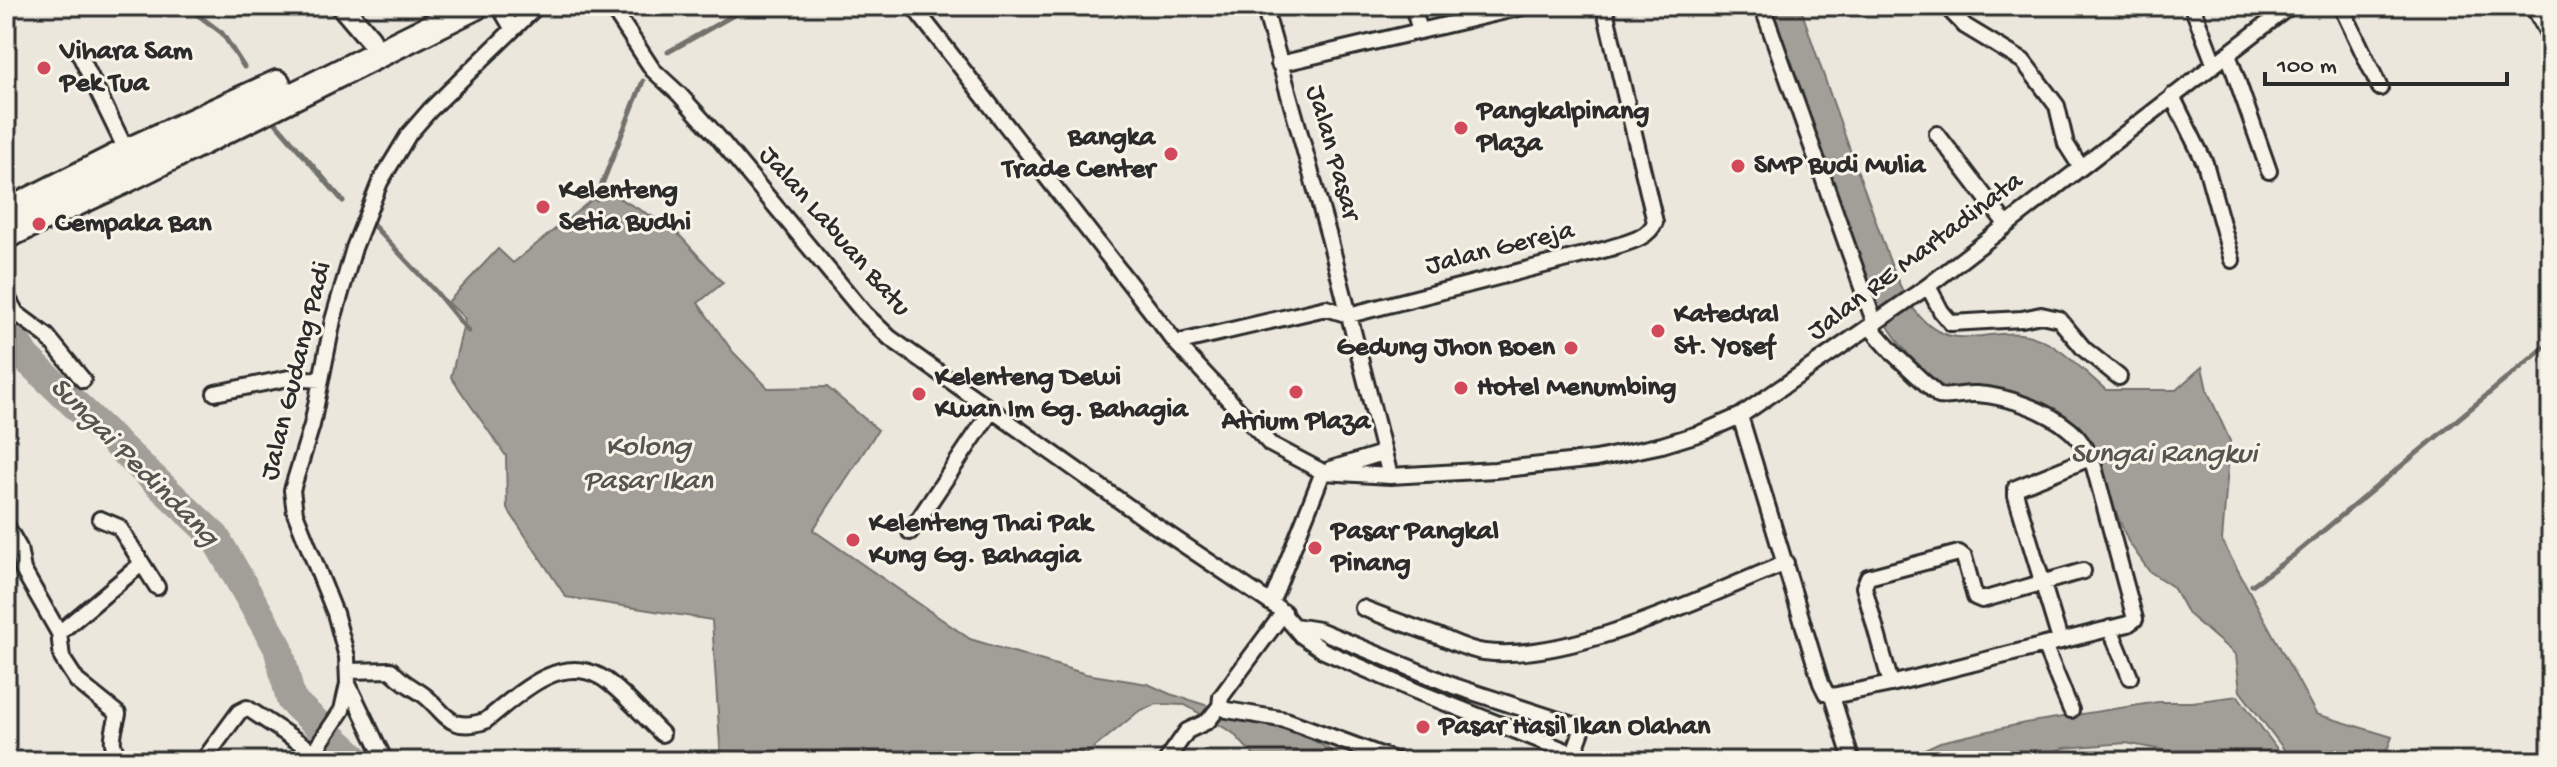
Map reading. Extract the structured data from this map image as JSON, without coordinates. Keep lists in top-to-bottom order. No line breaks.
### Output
{"streets":{"street":["Jalan Pasar","Jalan Labuan Batu","Jalan Gereja","Jalan RE Martadinata","Jalan Gudang Padi"]},"crossings":[["Jalan Pasar","Jalan Gereja"],["Jalan Pasar","Jalan RE Martadinata"]],"water":["Kolong Pasar Ikan","Sungai Rangkui","Sungai Pedindang"],"places":["Vihara Sam Pek Tua","Pangkalpinang Plaza","Bangka Trade Center","SMP Budi Mulia","Kelenteng Setia Budhi","Cempaka Ban","Katedral St. Yosef","Gedung Jhon Boen","Hotel Menumbing","Atrium Plaza","Kelenteng Dewi Kwan Im Gg. Bahagia","Kelenteng Thai Pak Kung Gg. Bahagia","Pasar Pangkal Pinang","Pasar Hasil Ikan Olahan"],"scale_bar":"100 m"}
